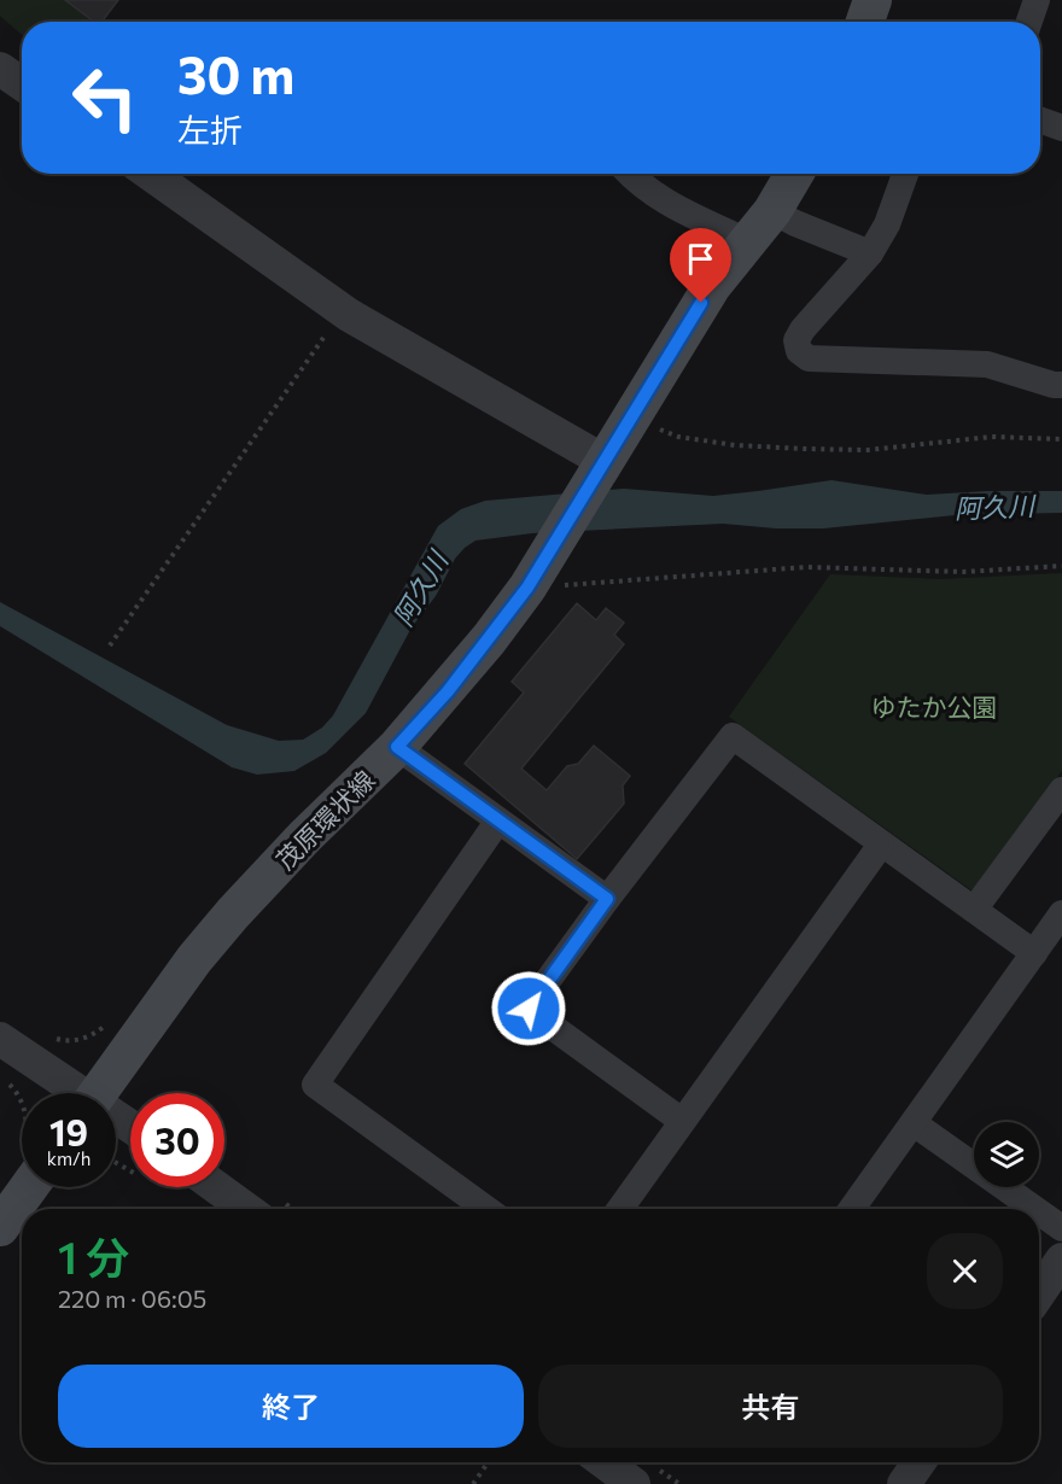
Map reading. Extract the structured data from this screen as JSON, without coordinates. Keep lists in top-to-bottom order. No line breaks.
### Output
{"streets":{"main road":["茂原環状線"]},"water":["阿久川"],"parks":["ゆたか公園"],"page":{"turn":["30 m","左折"],"speed":"19 km/h","limit":"30","heading":["1 分","220 m · 06:05"],"buttons":["終了","共有"]}}
